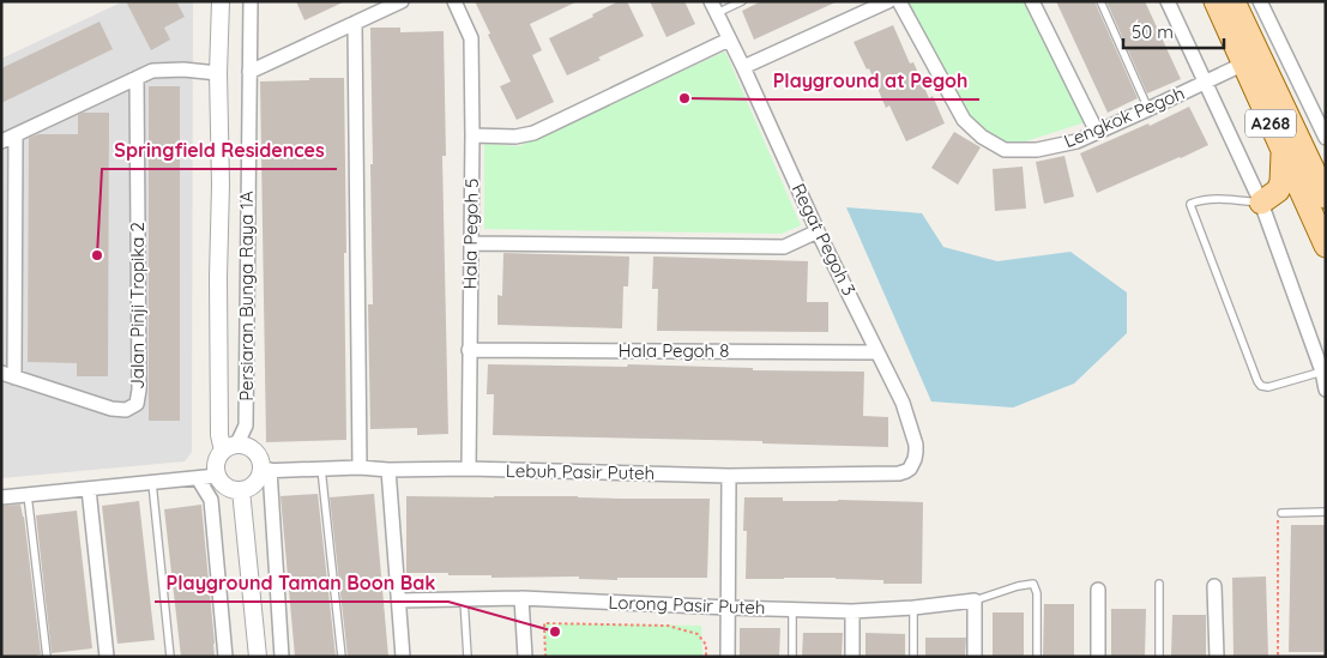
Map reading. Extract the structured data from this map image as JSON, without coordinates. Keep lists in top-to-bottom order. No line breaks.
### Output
{"streets":{"main road":["A268"],"street":["Lengkok Pegoh","Hala Pegoh 5","Regat Pegoh 3","Persiaran Bunga Raya 1A","Jalan Pinji Tropika 2","Hala Pegoh 8","Lebuh Pasir Puteh","Lorong Pasir Puteh"]},"crossings":[["Lengkok Pegoh","A268"],["Hala Pegoh 5","Hala Pegoh 8"],["Hala Pegoh 5","Lebuh Pasir Puteh"],["Regat Pegoh 3","Hala Pegoh 8"],["Regat Pegoh 3","Lebuh Pasir Puteh"],["Persiaran Bunga Raya 1A","Lebuh Pasir Puteh"]],"places":["Playground at Pegoh","Springfield Residences","Playground Taman Boon Bak"],"scale_bar":"50 m"}
